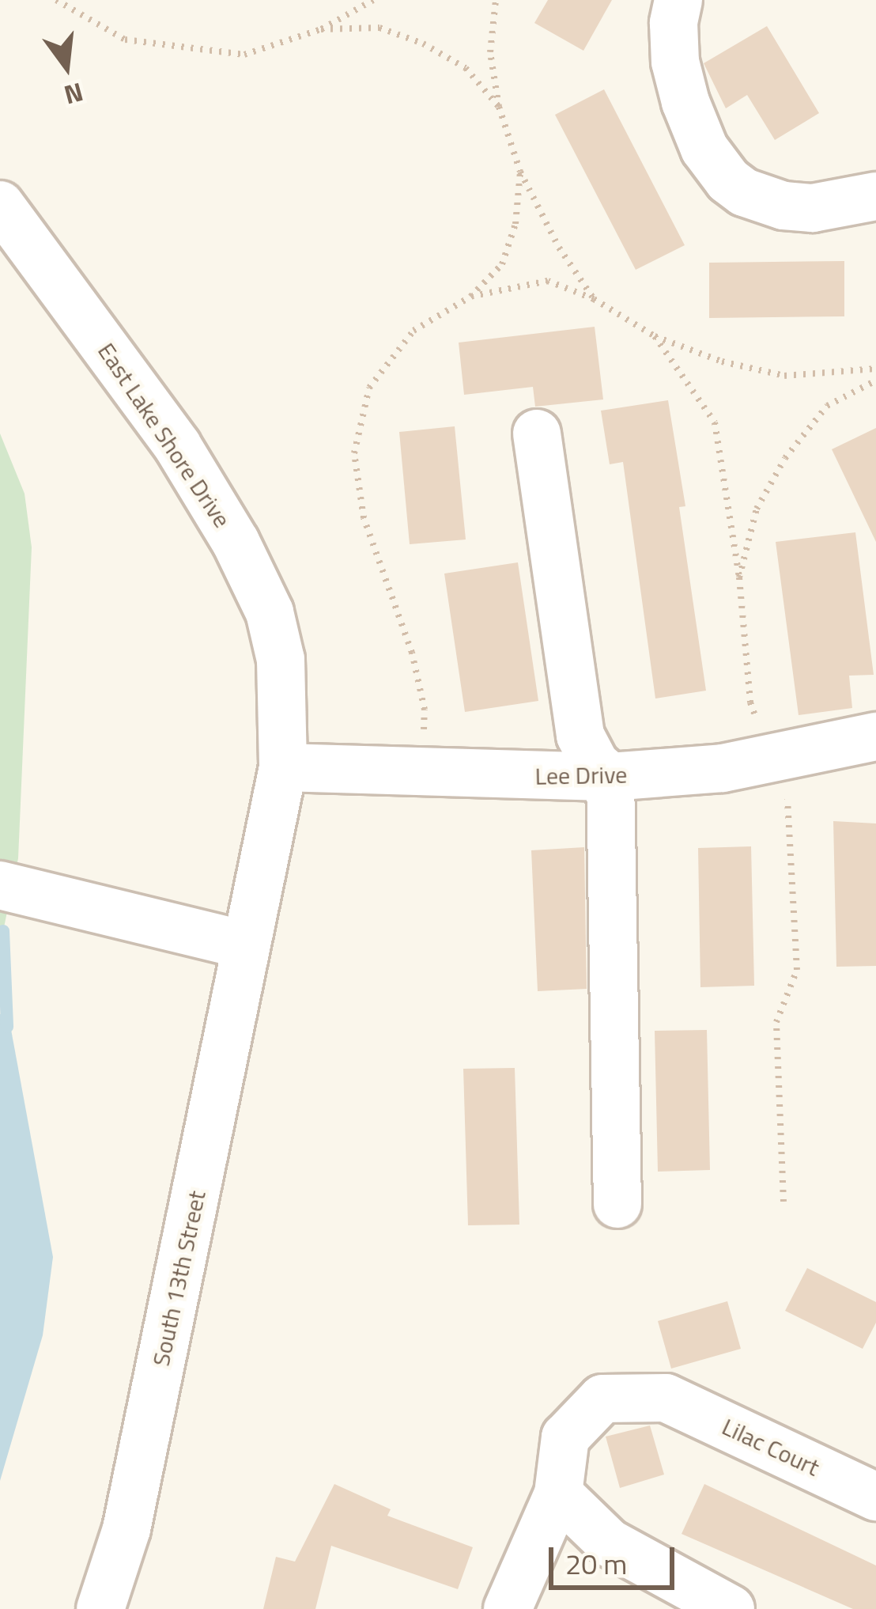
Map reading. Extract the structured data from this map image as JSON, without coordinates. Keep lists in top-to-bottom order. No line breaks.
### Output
{"streets":{"street":["East Lake Shore Drive","Lee Drive","South 13th Street","Lilac Court"]},"crossings":[["East Lake Shore Drive","Lee Drive"],["East Lake Shore Drive","South 13th Street"]],"scale_bar":"20 m","north":"bottom"}
